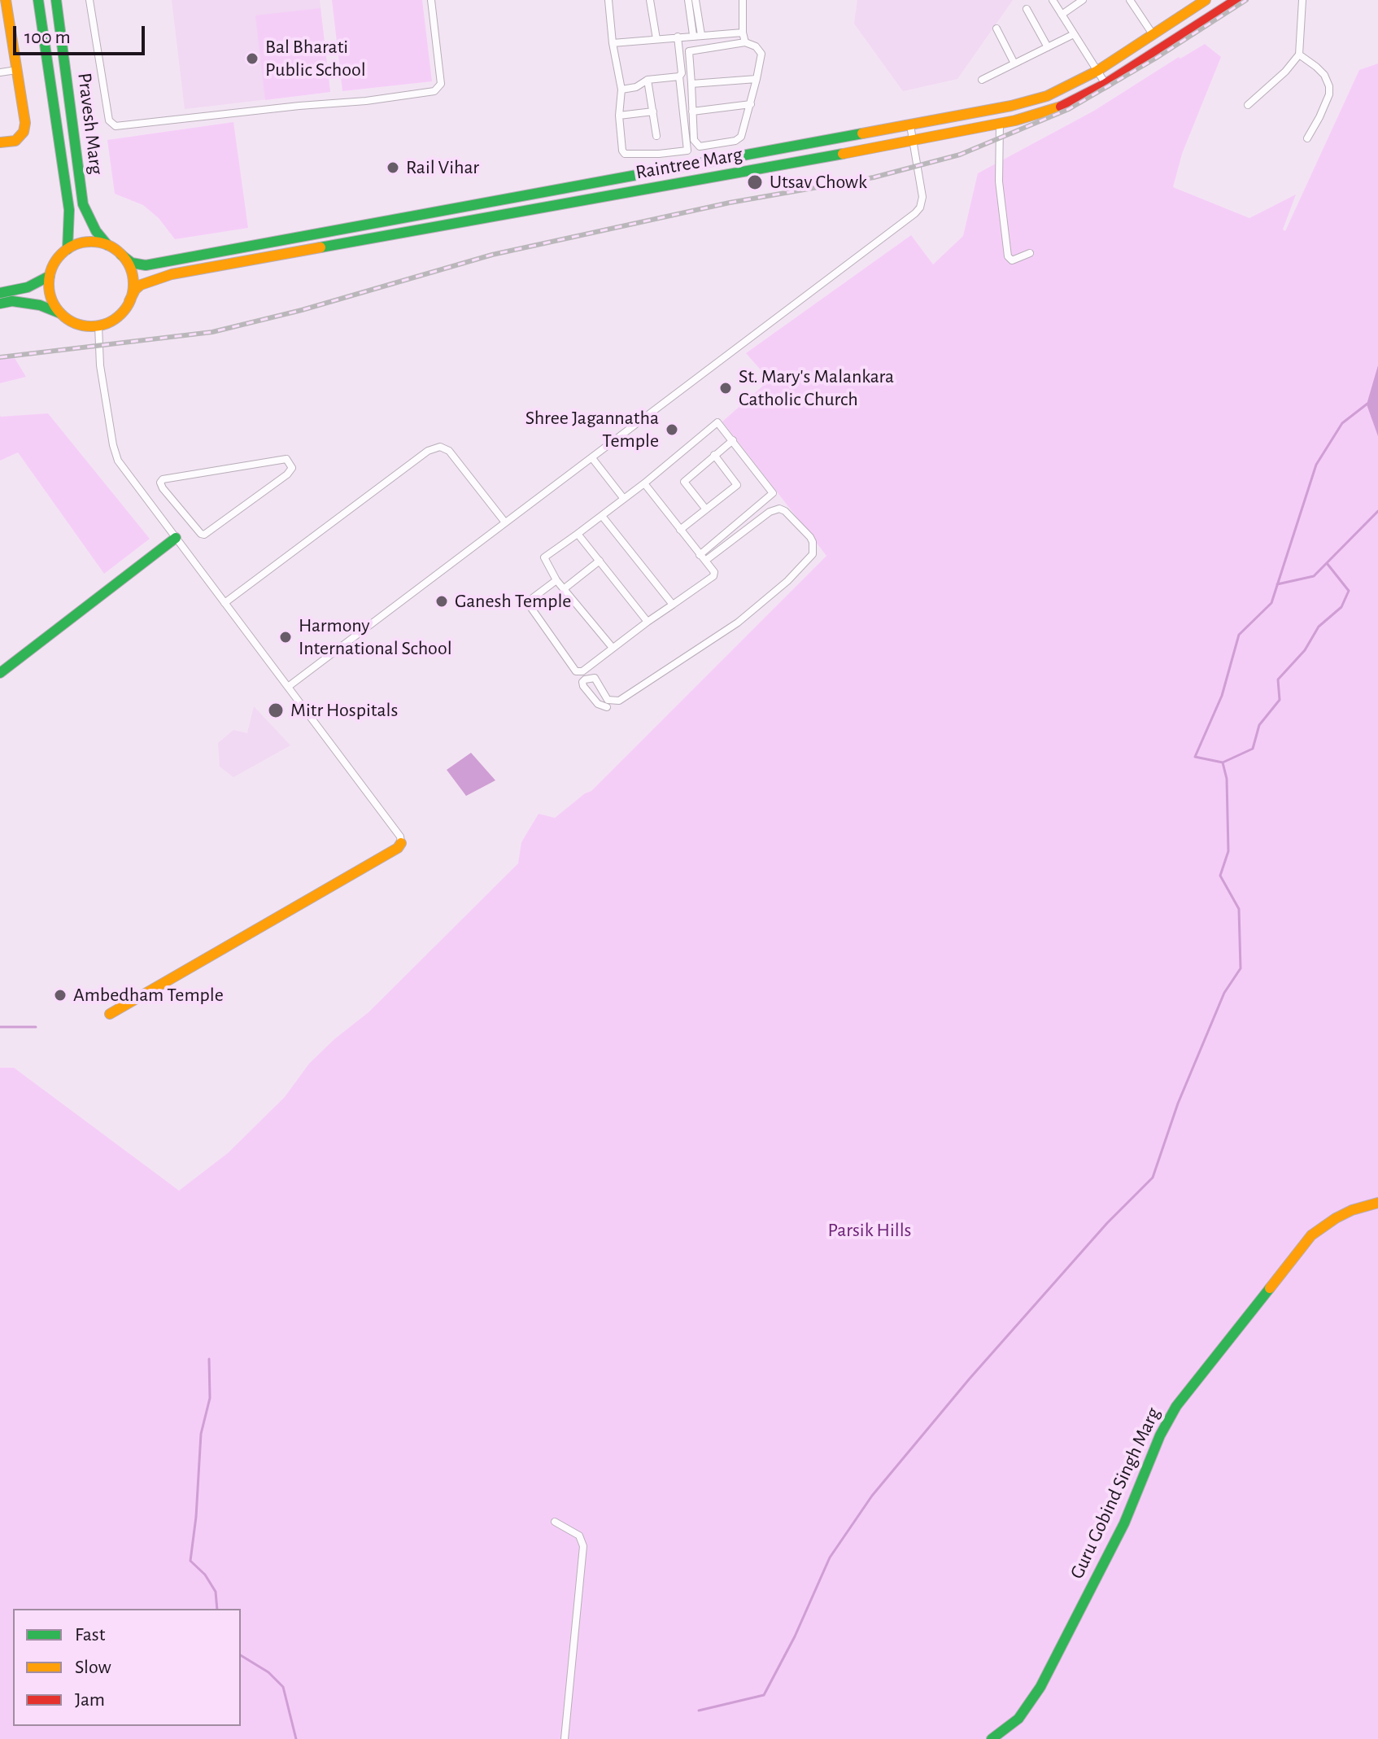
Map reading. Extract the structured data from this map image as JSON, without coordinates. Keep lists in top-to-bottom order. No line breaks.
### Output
{"streets":{"main road":["Pravesh Marg","Raintree Marg","Guru Gobind Singh Marg"]},"crossings":[["Pravesh Marg","Raintree Marg"]],"parks":["Parsik Hills"],"places":["Bal Bharati Public School","Rail Vihar","Utsav Chowk","St. Mary's Malankara Catholic Church","Shree Jagannatha Temple","Ganesh Temple","Harmony International School","Mitr Hospitals","Ambedham Temple"],"legend":["Fast","Slow","Jam"],"scale_bar":"100 m"}
